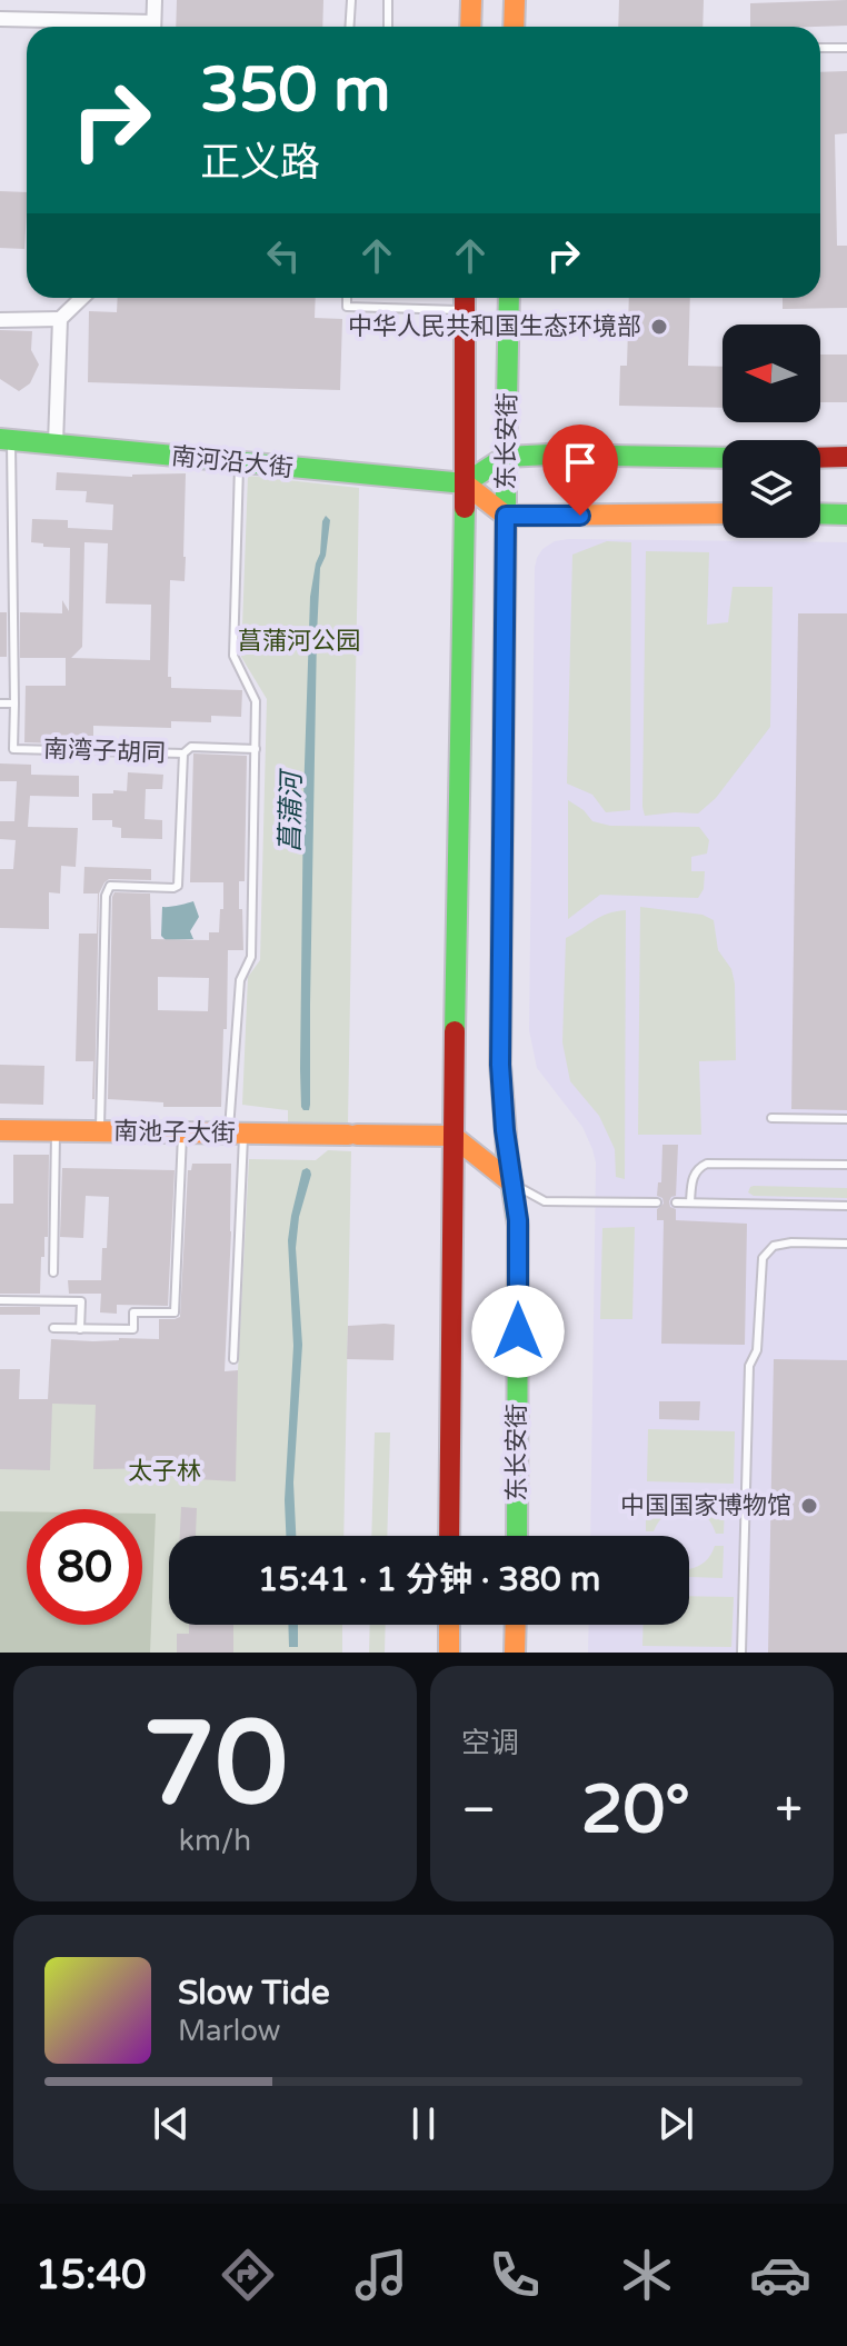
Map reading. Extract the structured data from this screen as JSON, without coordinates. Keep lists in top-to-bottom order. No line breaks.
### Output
{"streets":{"main road":["东长安街","南河沿大街","南池子大街"],"lane":["南湾子胡同"]},"crossings":[["东长安街","南河沿大街"],["东长安街","南池子大街"],["南河沿大街","南湾子胡同"]],"water":["菖蒲河"],"parks":["菖蒲河公园","太子林"],"places":["中华人民共和国生态环境部","中国国家博物馆"],"north":"left","page":{"turn":["350 m","正义路"],"limit":"80","trip":"15:41 · 1 分钟 · 380 m","tile":[["70","km/h"],"空调"],"heat":["−","20°","+"],"song":["Slow Tide","Marlow"],"tabs":"15:40"}}
